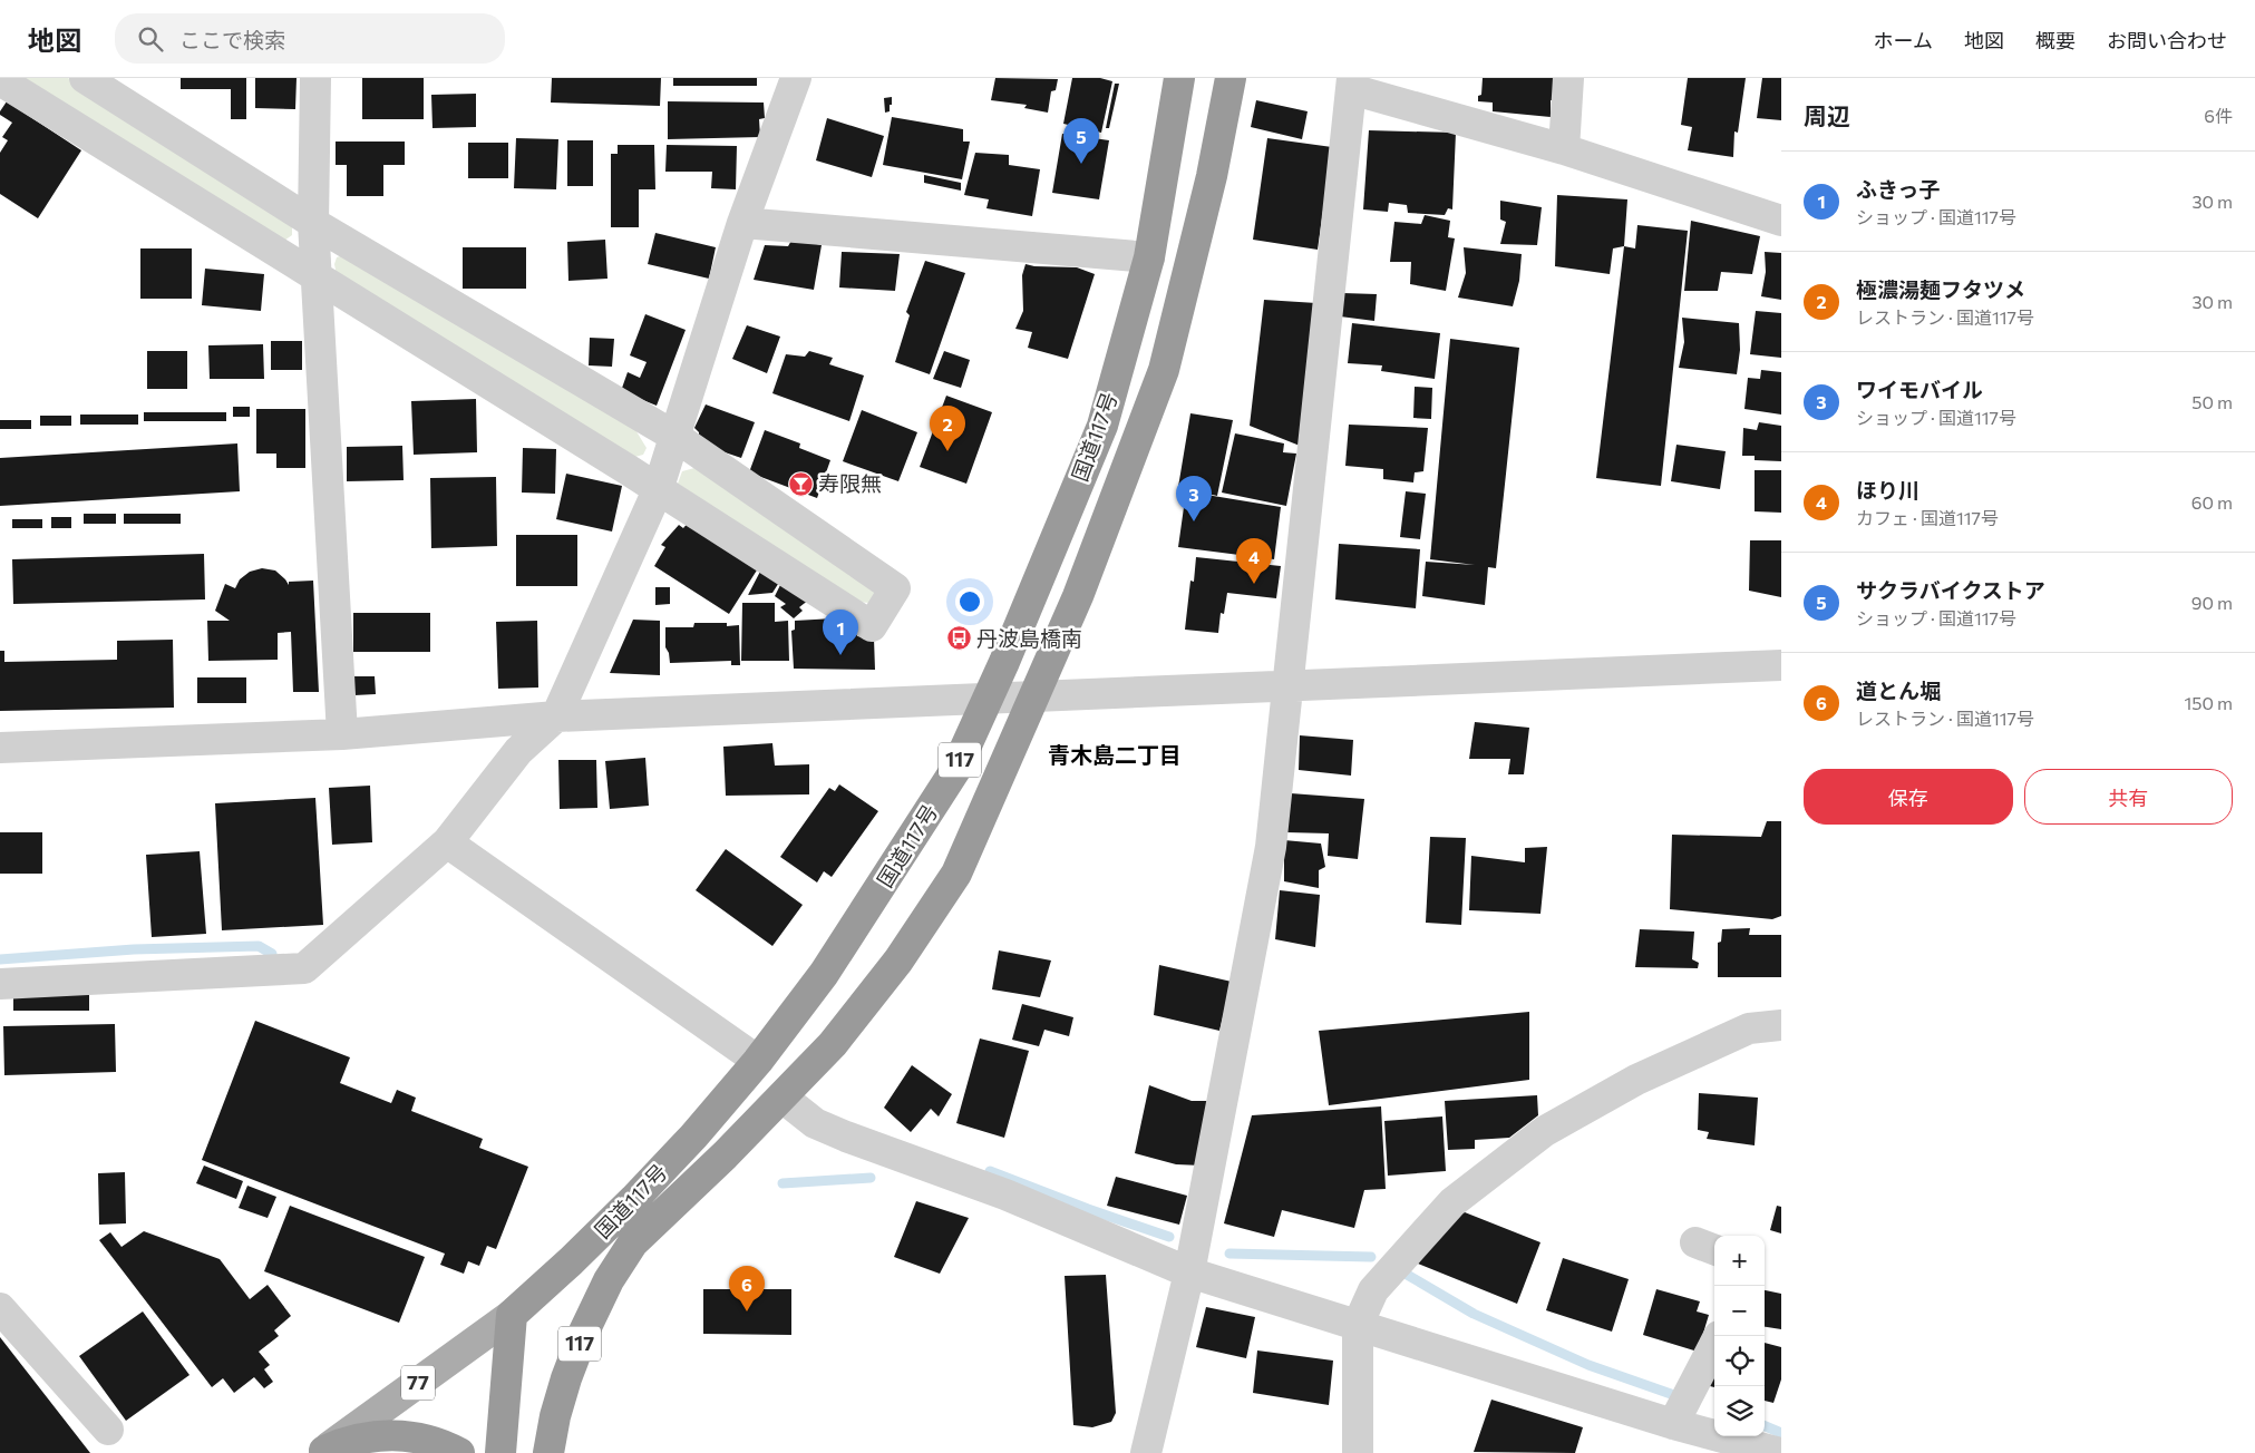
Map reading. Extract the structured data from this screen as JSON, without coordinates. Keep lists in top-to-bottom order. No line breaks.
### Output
{"streets":{"highway":["国道117号","117"],"main road":["77"]},"crossings":[["国道117号","77"]],"districts":["青木島二丁目"],"places":{"bar":["寿限無"],"bus stop":["丹波島橋南"]},"page":{"header":"地図","search":"ここで検索","nav":["ホーム","地図","概要","お問い合わせ"],"heading":["周辺","6件"],"pins":["5","2","3","4","1","6"],"list":[{"mark":"1","name":"ふきっ子","note":"ショップ · 国道117号","value":"30 m"},{"mark":"2","name":"極濃湯麺フタツメ","note":"レストラン · 国道117号","value":"30 m"},{"mark":"3","name":"ワイモバイル","note":"ショップ · 国道117号","value":"50 m"},{"mark":"4","name":"ほり川","note":"カフェ · 国道117号","value":"60 m"},{"mark":"5","name":"サクラバイクストア","note":"ショップ · 国道117号","value":"90 m"},{"mark":"6","name":"道とん堀","note":"レストラン · 国道117号","value":"150 m"}],"buttons":["保存","共有"],"map_buttons":["+","−"]}}
